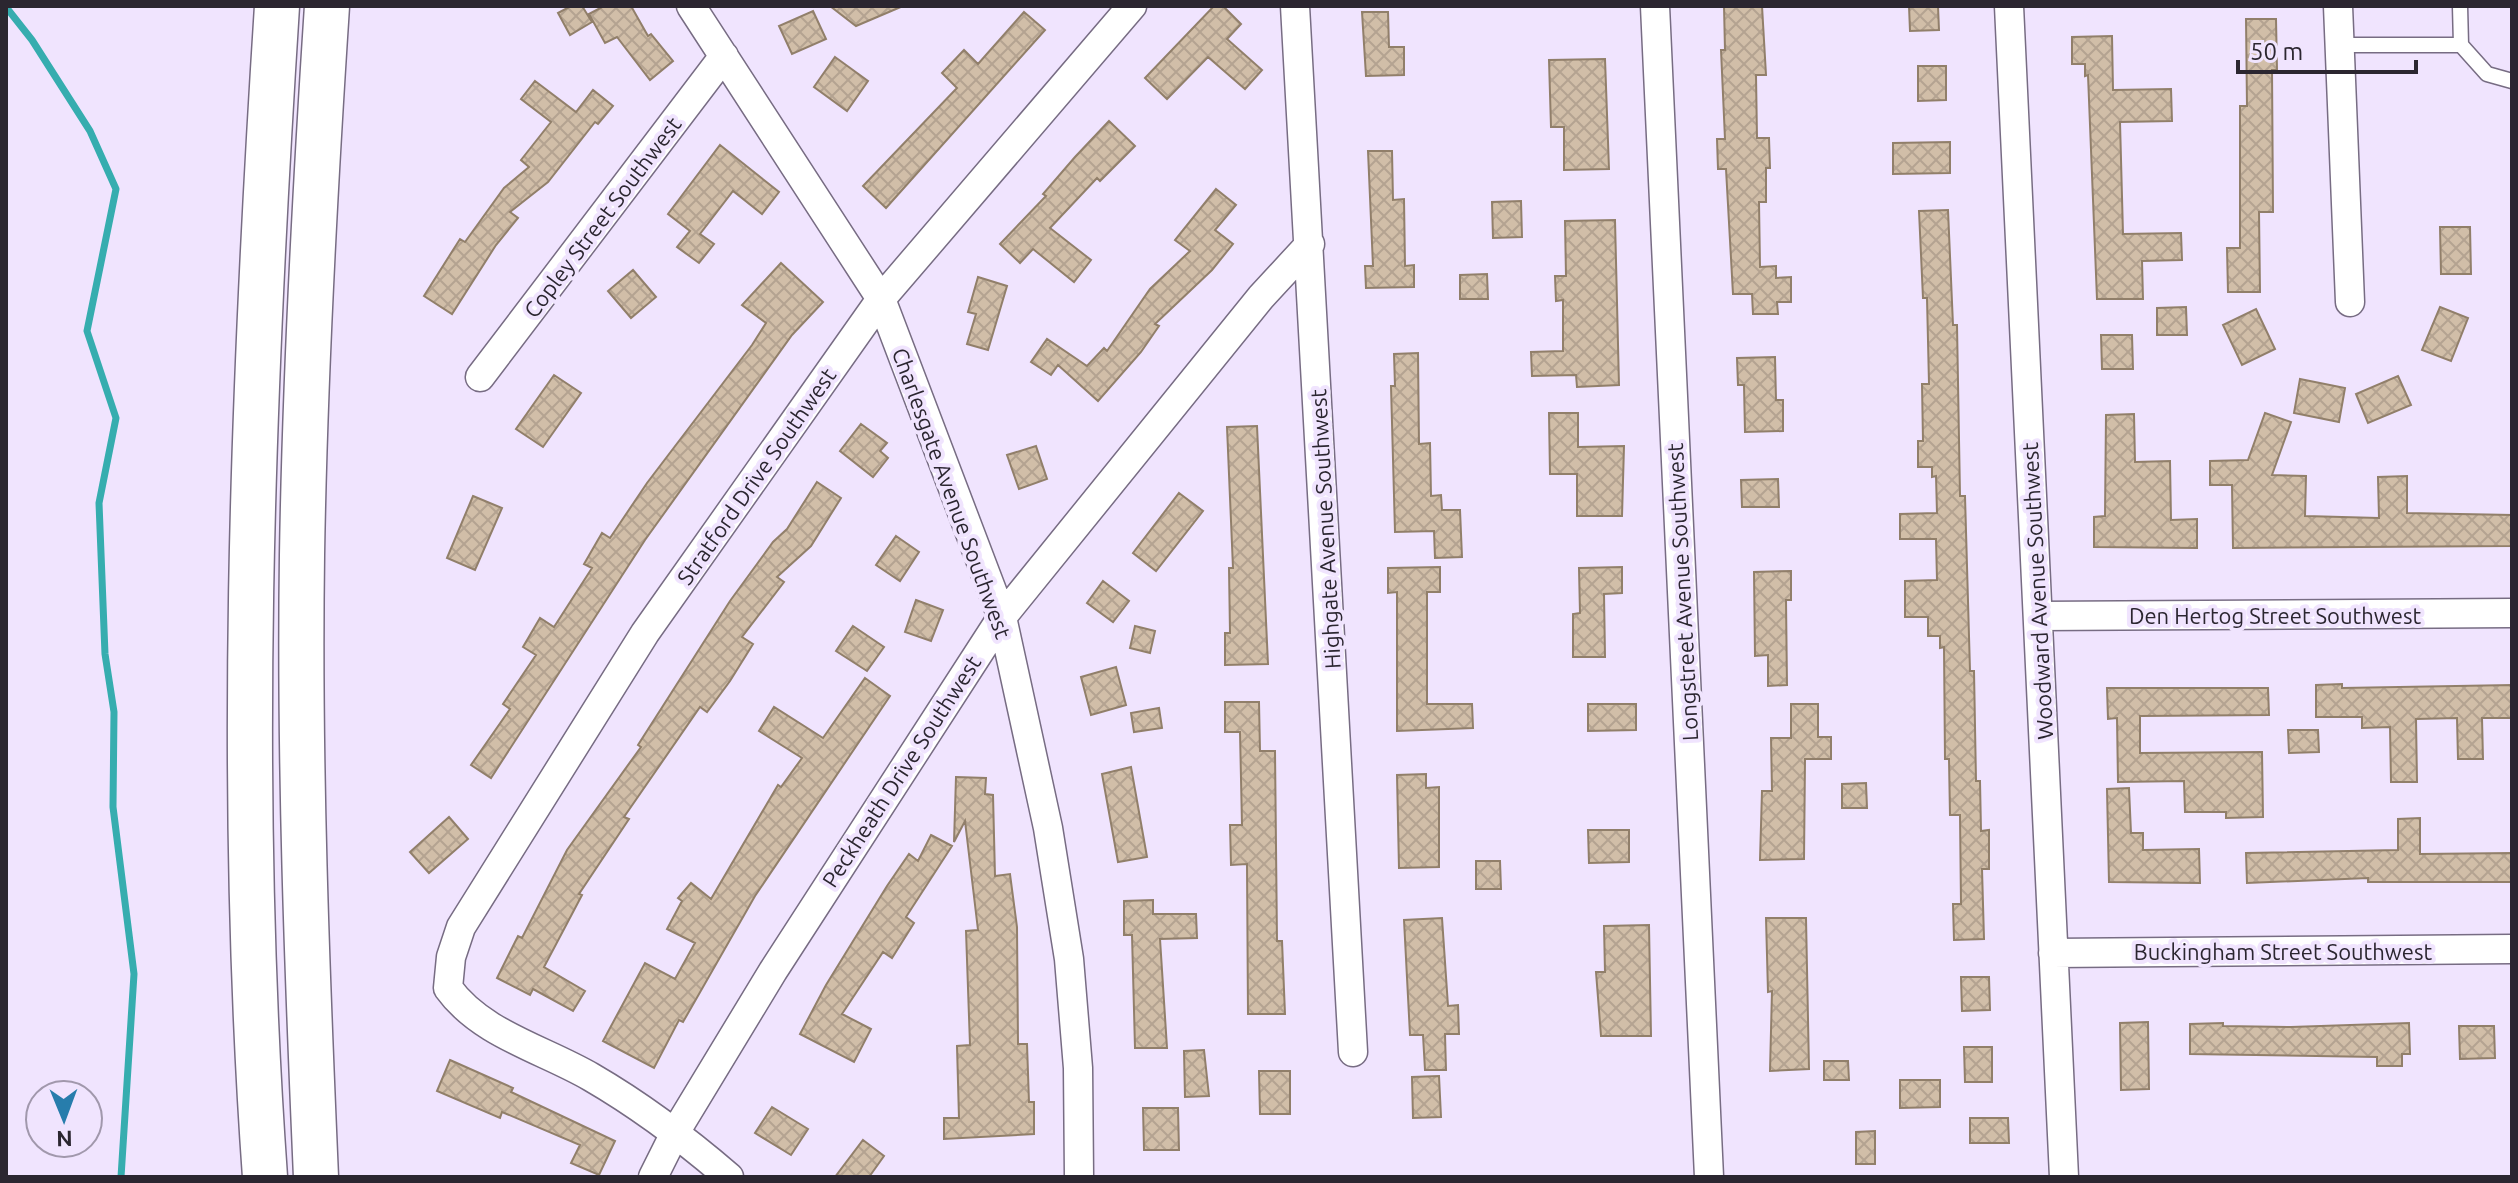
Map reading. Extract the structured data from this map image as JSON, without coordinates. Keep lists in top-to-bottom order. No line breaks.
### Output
{"streets":{"street":["Copley Street Southwest","Stratford Drive Southwest","Charlesgate Avenue Southwest","Highgate Avenue Southwest","Woodward Avenue Southwest","Longstreet Avenue Southwest","Den Hertog Street Southwest","Peckheath Drive Southwest","Buckingham Street Southwest"]},"crossings":[["Copley Street Southwest","Charlesgate Avenue Southwest"],["Stratford Drive Southwest","Charlesgate Avenue Southwest"],["Stratford Drive Southwest","Peckheath Drive Southwest"],["Charlesgate Avenue Southwest","Peckheath Drive Southwest"],["Highgate Avenue Southwest","Peckheath Drive Southwest"],["Woodward Avenue Southwest","Den Hertog Street Southwest"],["Woodward Avenue Southwest","Buckingham Street Southwest"]],"scale_bar":"50 m","north":"bottom"}
